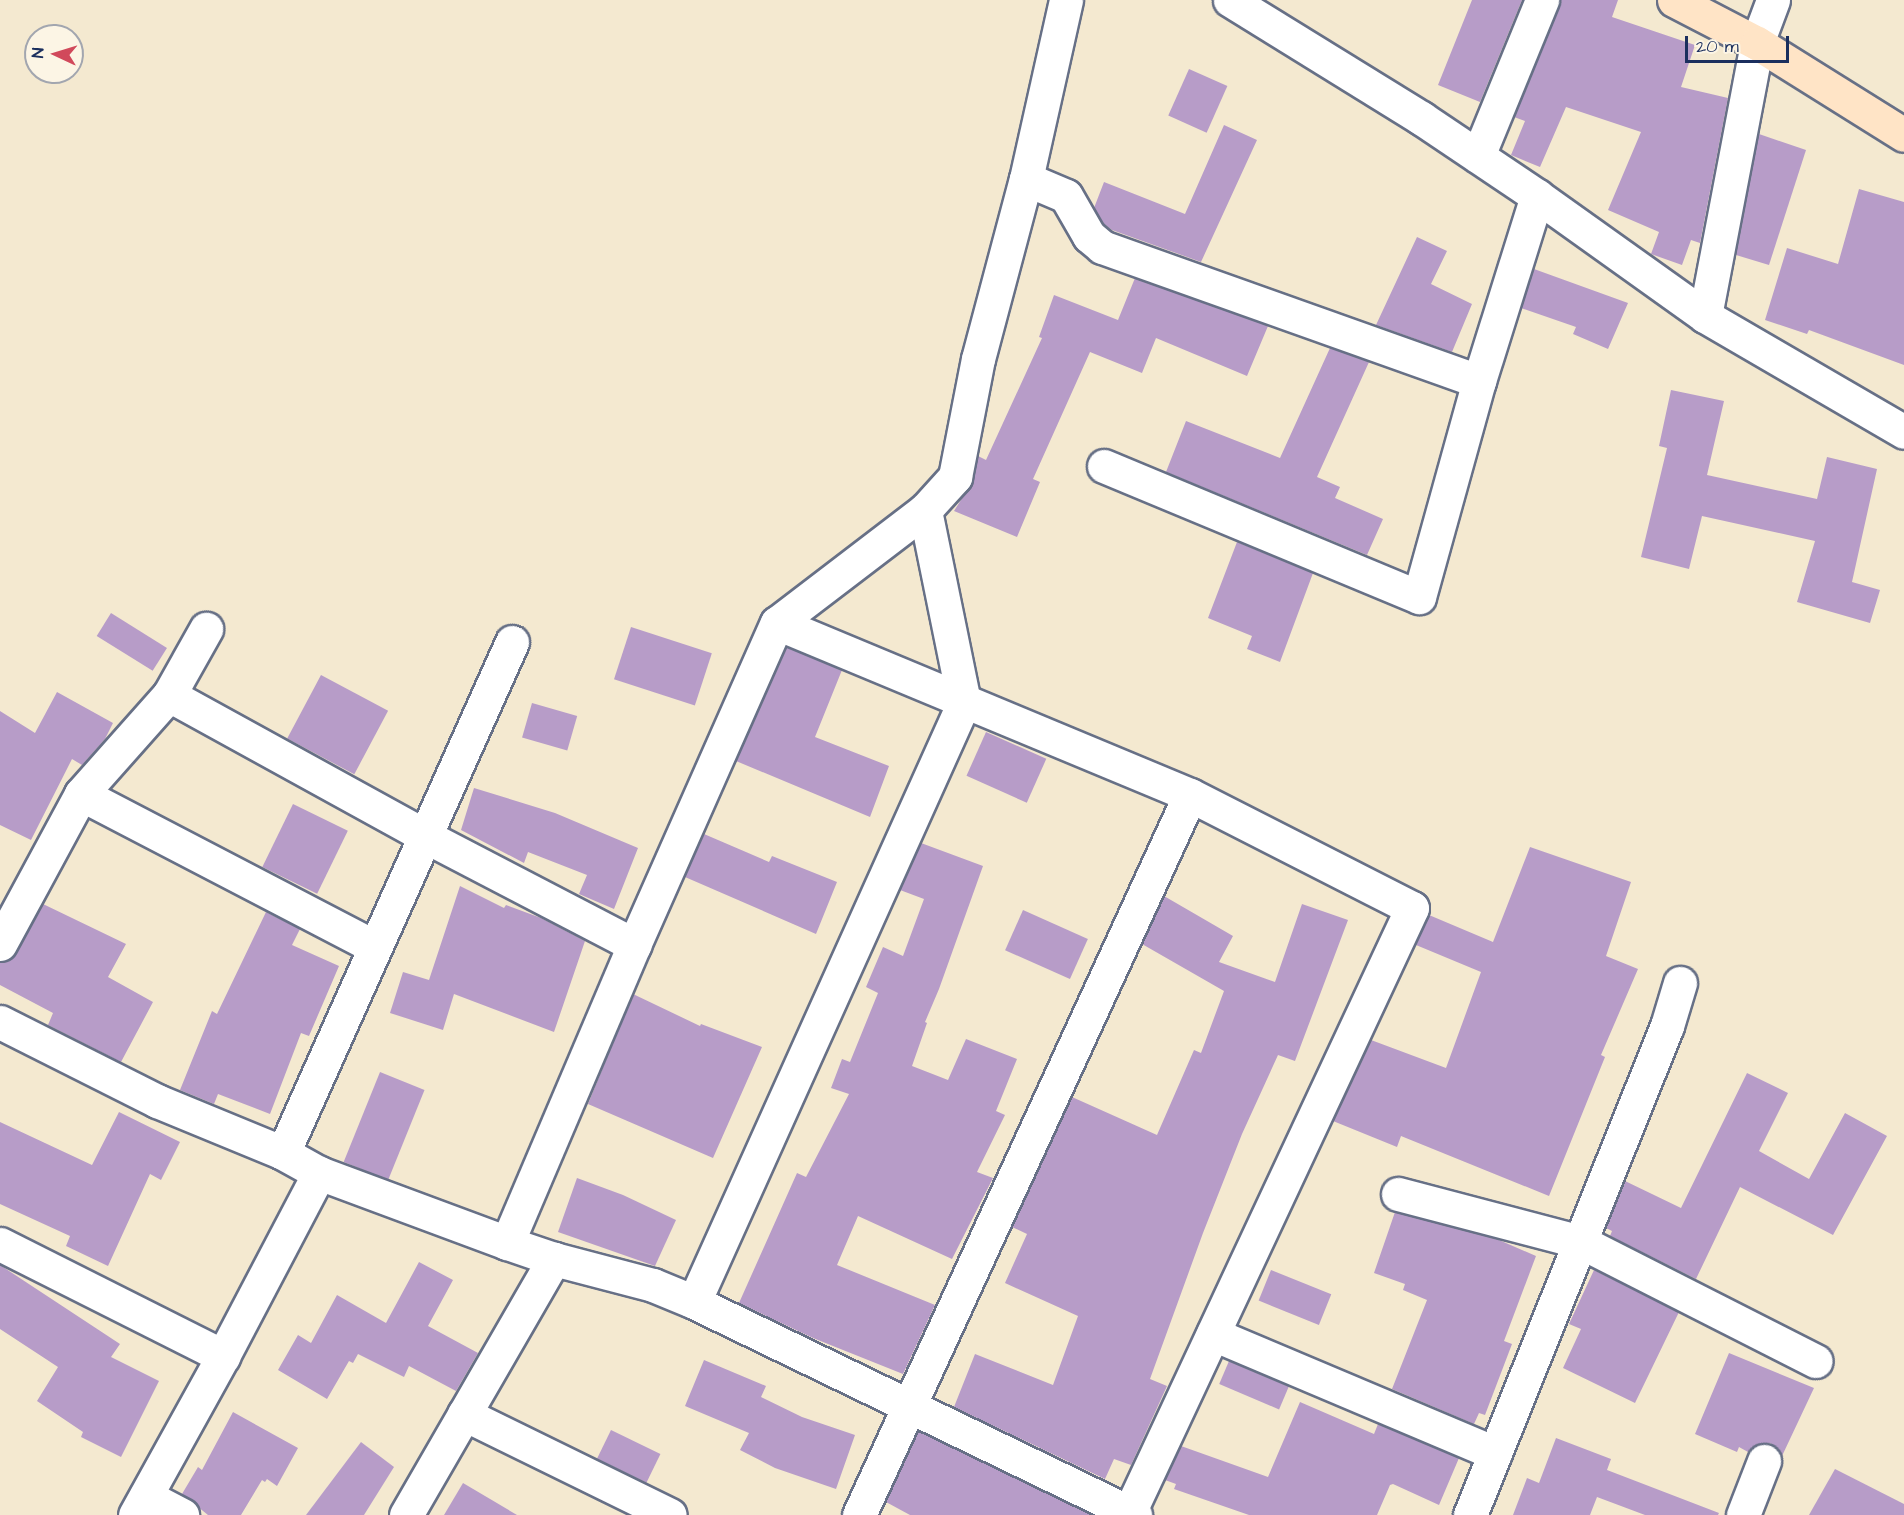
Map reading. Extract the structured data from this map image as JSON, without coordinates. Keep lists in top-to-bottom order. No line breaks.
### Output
{"scale_bar":"20 m","north":"left"}
